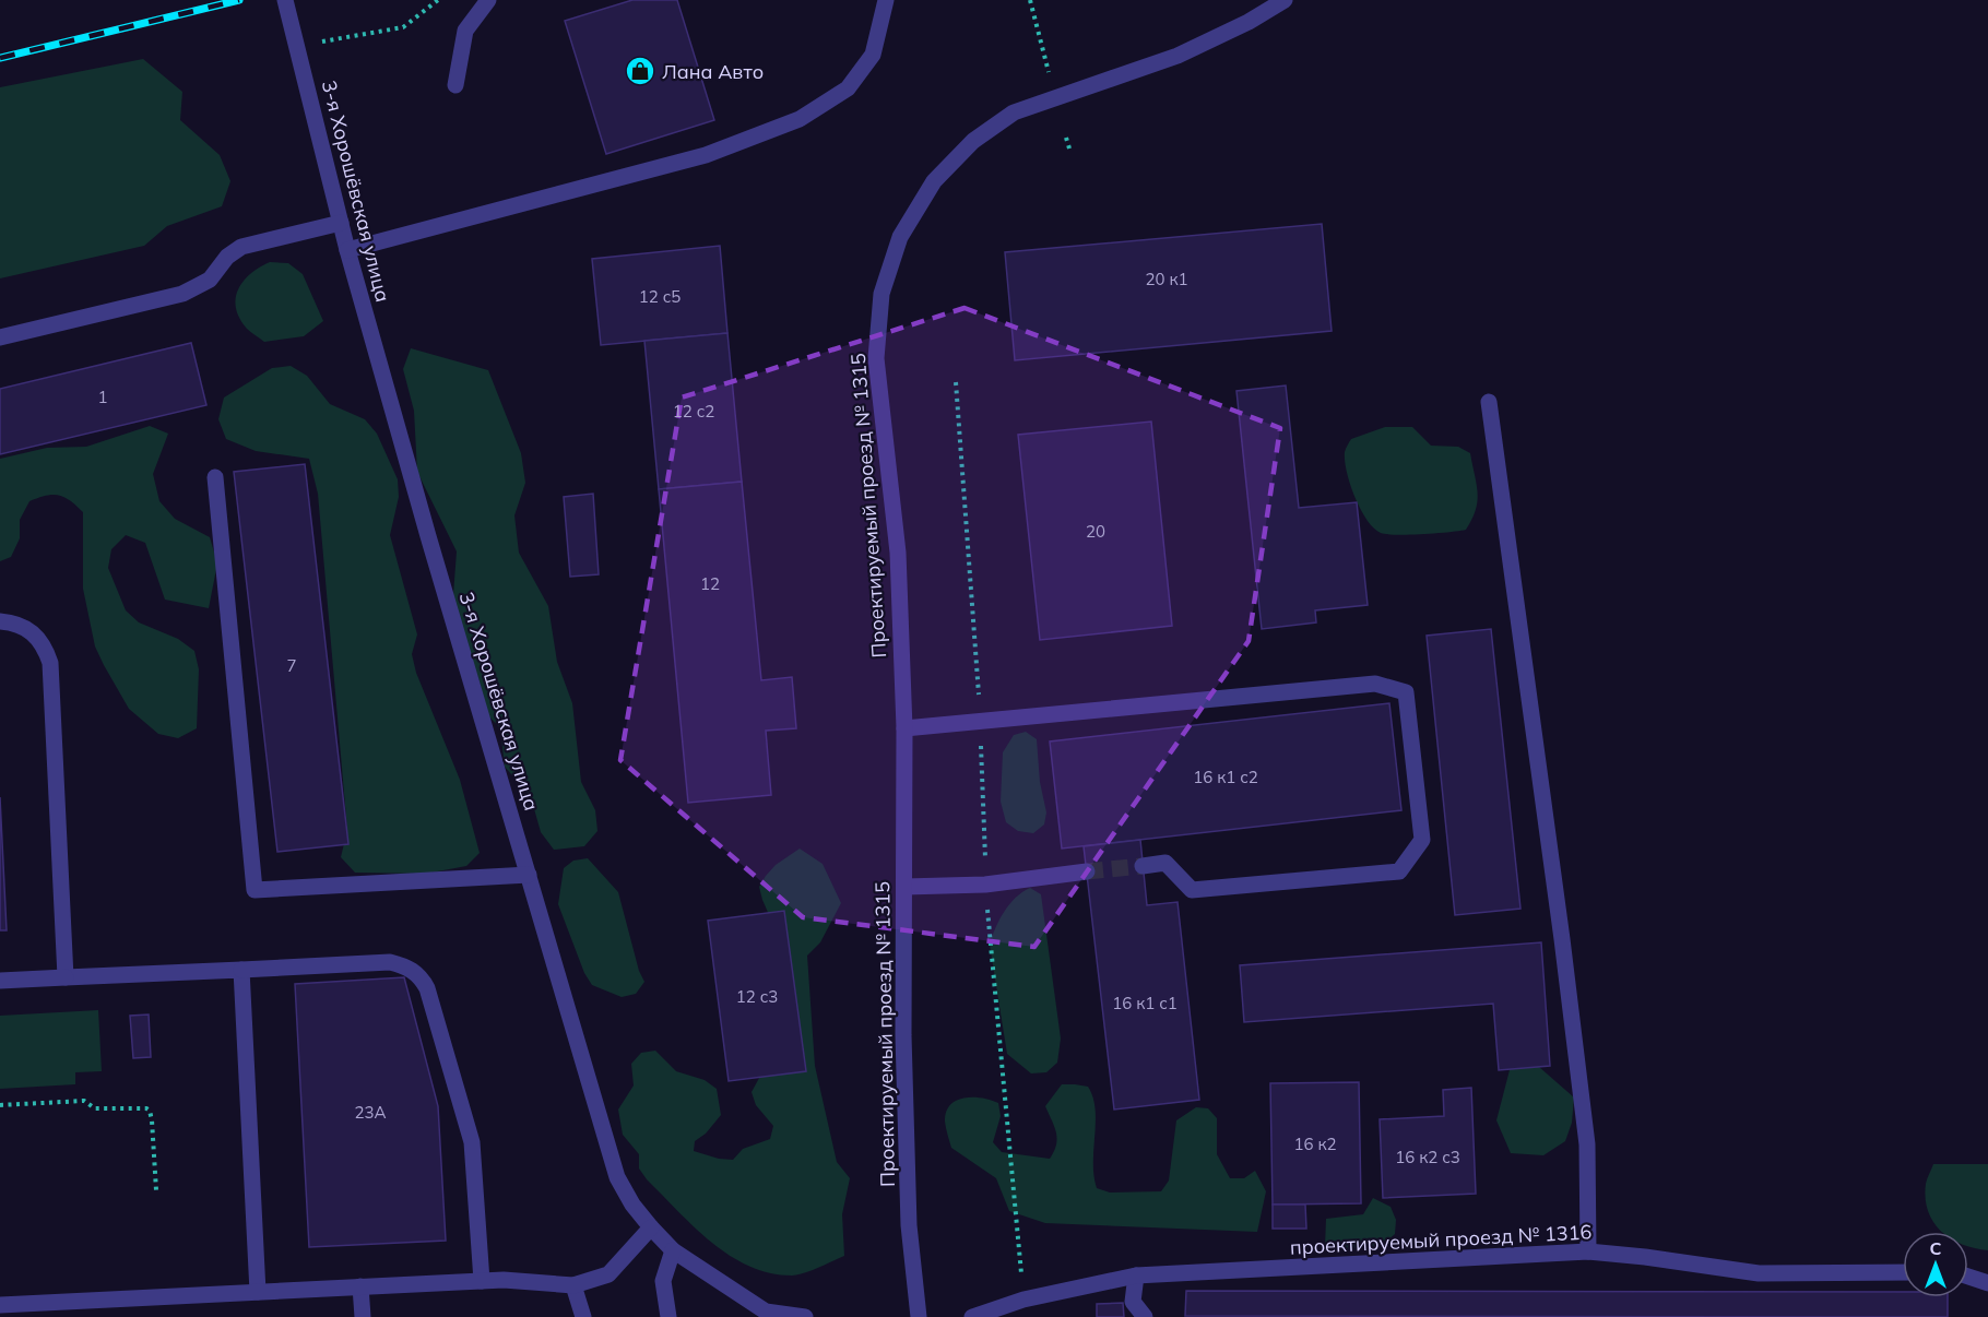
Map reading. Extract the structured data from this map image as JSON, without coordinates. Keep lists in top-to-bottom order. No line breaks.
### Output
{"streets":{"street":["3-я Хорошёвская улица","Проектируемый проезд № 1315","проектируемый проезд № 1316"]},"places":{"shop":["Лана Авто"]},"house_numbers":["20 к1","12 с5","1","12 с2","20","12","7","16 к1 с2","12 с3","16 к1 с1","23А","16 к2","16 к2 с3"],"north":"top"}
